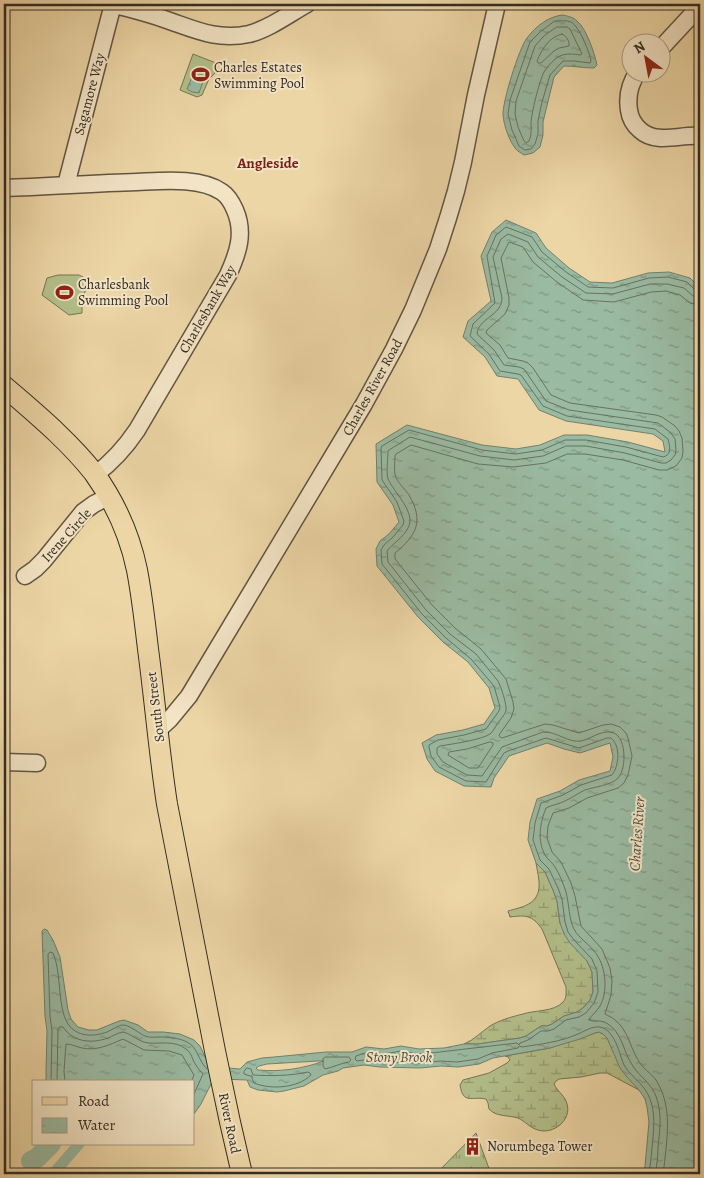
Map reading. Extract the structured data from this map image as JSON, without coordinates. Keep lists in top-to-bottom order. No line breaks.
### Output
{"streets":{"main road":["South Street","River Road"],"street":["Sagamore Way","Charlesbank Way","Charles River Road","Irene Circle"]},"crossings":[["Sagamore Way","Charlesbank Way"],["Charlesbank Way","South Street"],["Charles River Road","South Street"],["Irene Circle","South Street"],["South Street","River Road"]],"districts":["Angleside"],"water":["Charles River","Stony Brook"],"places":{"sports":["Charles Estates Swimming Pool","Charlesbank Swimming Pool"],"building":["Norumbega Tower"]},"legend":["Road","Water"],"north":"top left"}
